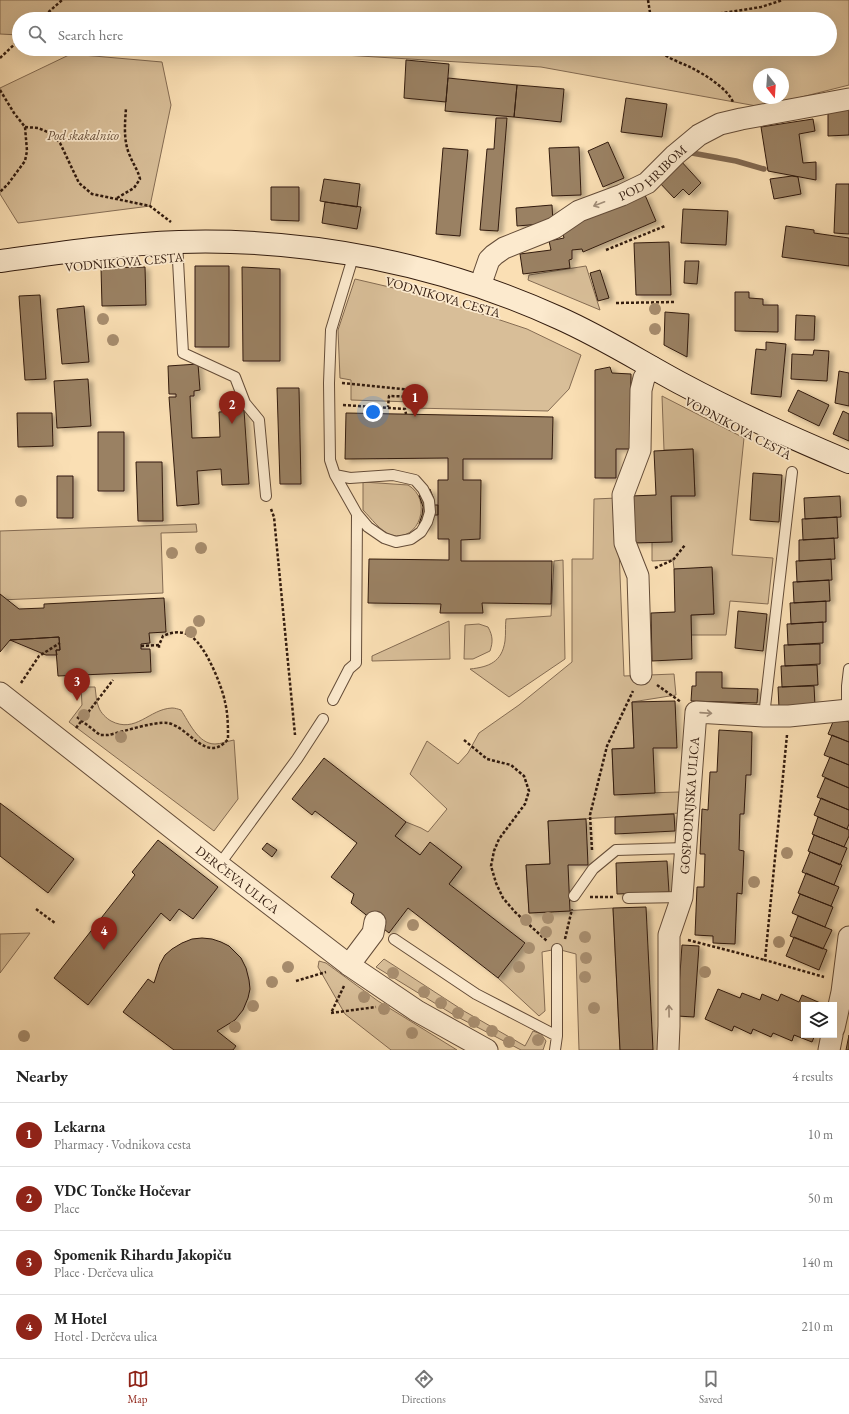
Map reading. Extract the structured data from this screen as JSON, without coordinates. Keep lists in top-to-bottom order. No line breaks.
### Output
{"streets":{"street":["POD HRIBOM","VODNIKOVA CESTA","GOSPODINJSKA ULICA","DERČEVA ULICA"]},"crossings":[["POD HRIBOM","VODNIKOVA CESTA"]],"one_way":["POD HRIBOM"],"parks":["Pod skakalnico"],"north":"bottom","page":{"search":"Search here","pins":["1","2","3","4"],"heading":["Nearby","4 results"],"list":[{"mark":"1","name":"Lekarna","note":"Pharmacy · Vodnikova cesta","value":"10 m"},{"mark":"2","name":"VDC Tončke Hočevar","note":"Place","value":"50 m"},{"mark":"3","name":"Spomenik Rihardu Jakopiču","note":"Place · Derčeva ulica","value":"140 m"},{"mark":"4","name":"M Hotel","note":"Hotel · Derčeva ulica","value":"210 m"}],"nav":["Map","Directions","Saved"]}}
